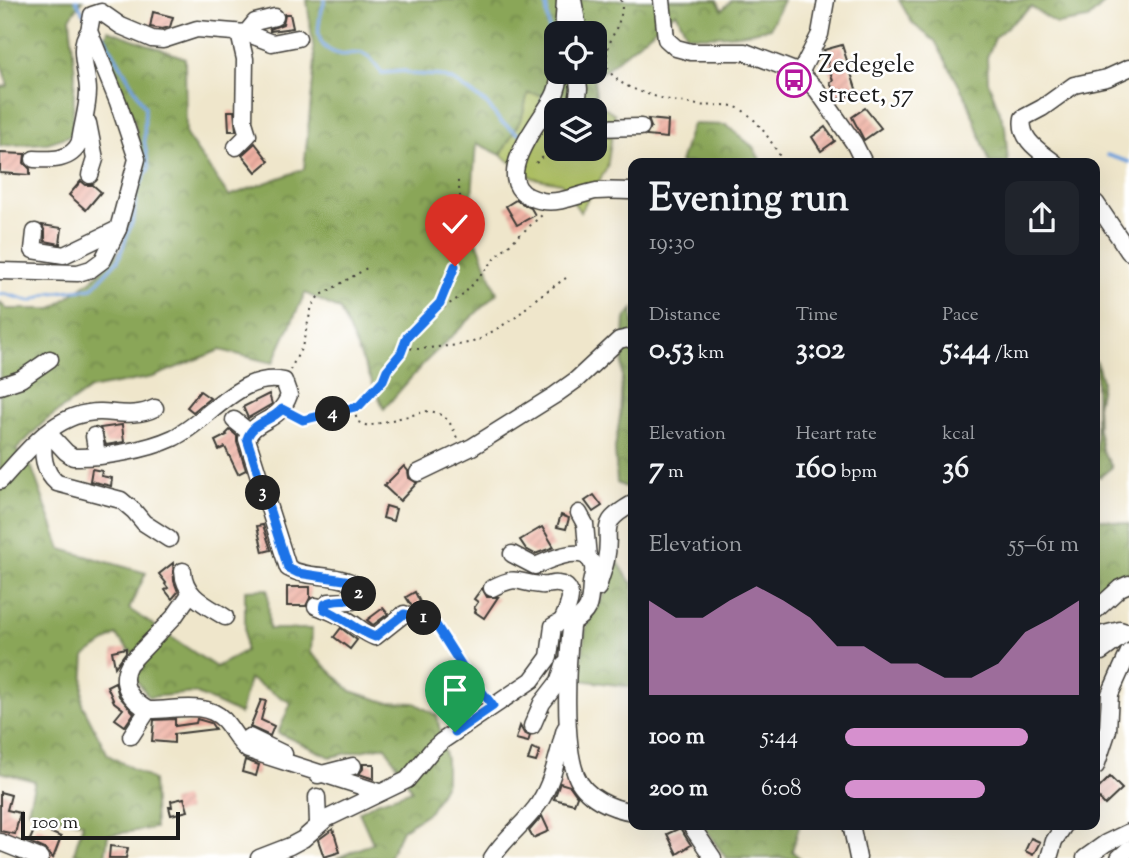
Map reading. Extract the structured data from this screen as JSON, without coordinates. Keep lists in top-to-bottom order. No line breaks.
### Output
{"places":{"bus stop":["Zedegele street, 57"]},"scale_bar":"100 m","page":{"heading":["Evening run","19:30"],"stats":[["Distance","0.53 km"],["Time","3:02"],["Pace","5:44 /km"],["Elevation","7 m"],["Heart rate","160 bpm"],["kcal","36"]],"pins":["4","3","2","1"],"chart":["Elevation","55–61 m"],"list":[{"name":"100 m","note":"5:44"},{"name":"200 m","note":"6:08"}],"scale":"100 m"}}
